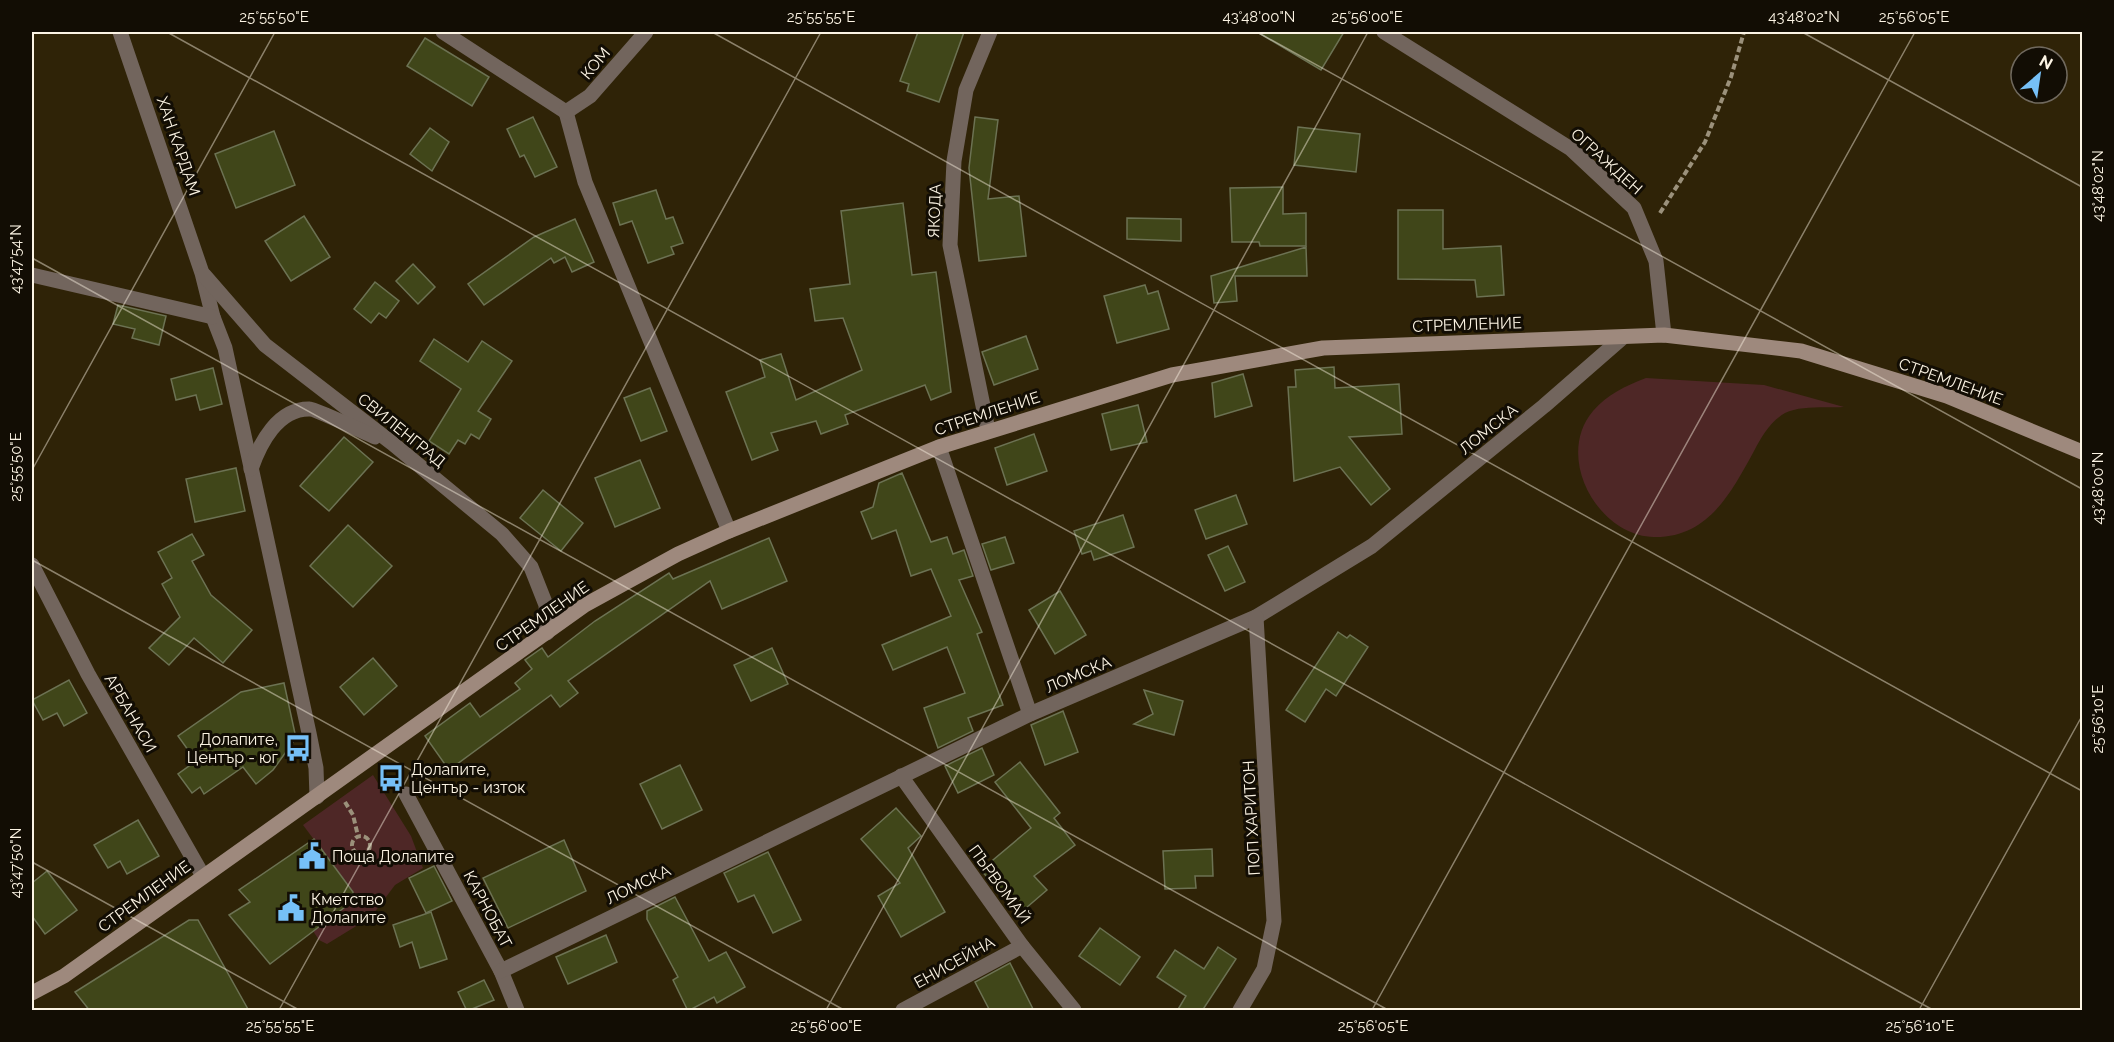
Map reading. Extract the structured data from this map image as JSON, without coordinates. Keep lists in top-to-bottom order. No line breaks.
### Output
{"streets":{"street":["КОМ","ХАН КАРДАМ","ОГРАЖДЕН","ЯКОДА","СТРЕМЛЕНИЕ","ЛОМСКА","СВИЛЕНГРАД","АРБАНАСИ","ПОП ХАРИТОН","ПЪРВОМАЙ","КАРНОБАТ","ЕНИСЕЙНА"]},"crossings":[["ХАН КАРДАМ","СТРЕМЛЕНИЕ"],["ХАН КАРДАМ","СВИЛЕНГРАД"],["ОГРАЖДЕН","СТРЕМЛЕНИЕ"],["ЯКОДА","СТРЕМЛЕНИЕ"],["СТРЕМЛЕНИЕ","ЛОМСКА"],["СТРЕМЛЕНИЕ","СВИЛЕНГРАД"],["СТРЕМЛЕНИЕ","АРБАНАСИ"],["ЛОМСКА","ПОП ХАРИТОН"],["ЛОМСКА","ПЪРВОМАЙ"],["ЛОМСКА","КАРНОБАТ"],["ПЪРВОМАЙ","ЕНИСЕЙНА"]],"places":{"bus stop":["Долапите, Център - юг","Долапите, Център - изток"],"public building":["Поща Долапите","Кметство Долапите"]},"north":"top right","coordinates":["25°55'50\"E","25°55'55\"E","43°48'00\"N","25°56'00\"E","43°48'02\"N","25°56'05\"E","43°47'54\"N","25°56'10\"E","43°47'50\"N"]}
